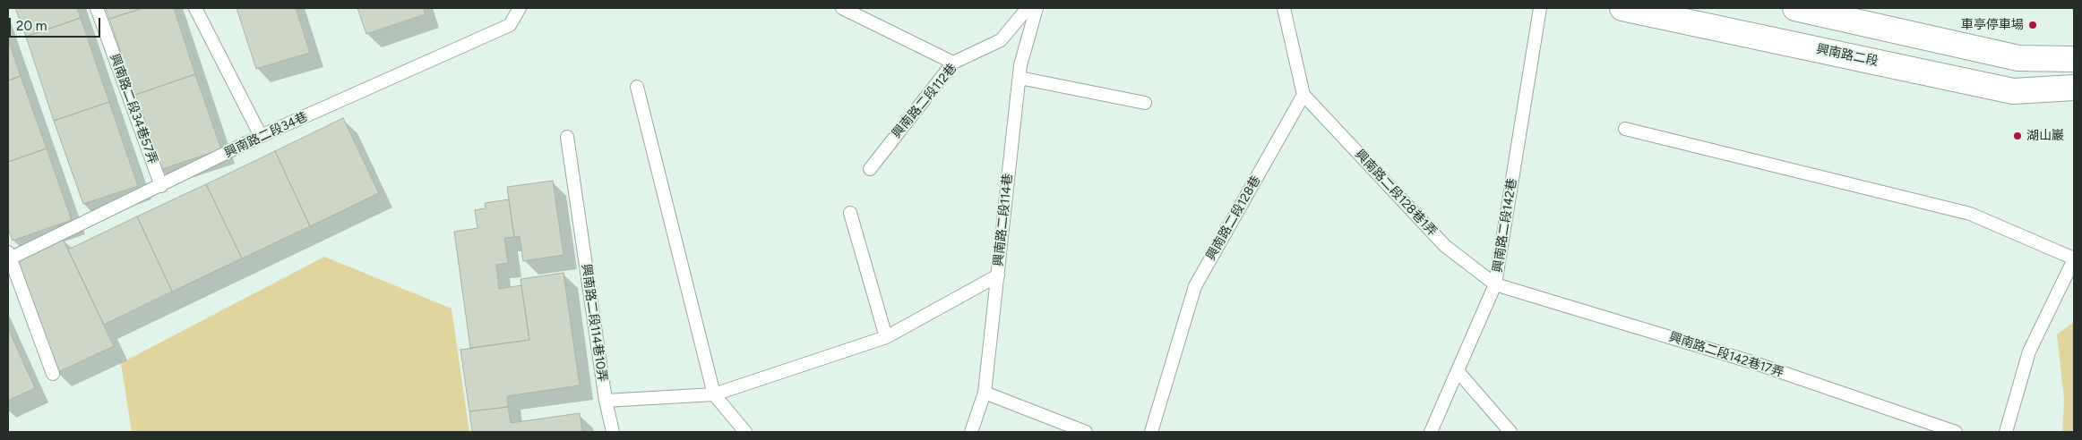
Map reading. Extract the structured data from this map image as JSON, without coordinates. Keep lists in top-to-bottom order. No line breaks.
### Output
{"streets":{"street":["興南路二段"],"lane":["興南路二段112巷","興南路二段34巷57弄","興南路二段34巷","興南路二段128巷1弄","興南路二段128巷","興南路二段114巷","興南路二段142巷","興南路二段114巷10弄","興南路二段142巷17弄"]},"crossings":[["興南路二段34巷57弄","興南路二段34巷"],["興南路二段128巷1弄","興南路二段128巷"],["興南路二段128巷1弄","興南路二段142巷"],["興南路二段128巷1弄","興南路二段142巷17弄"],["興南路二段142巷","興南路二段142巷17弄"]],"places":["車亭停車場","湖山巖"],"scale_bar":"20 m"}
